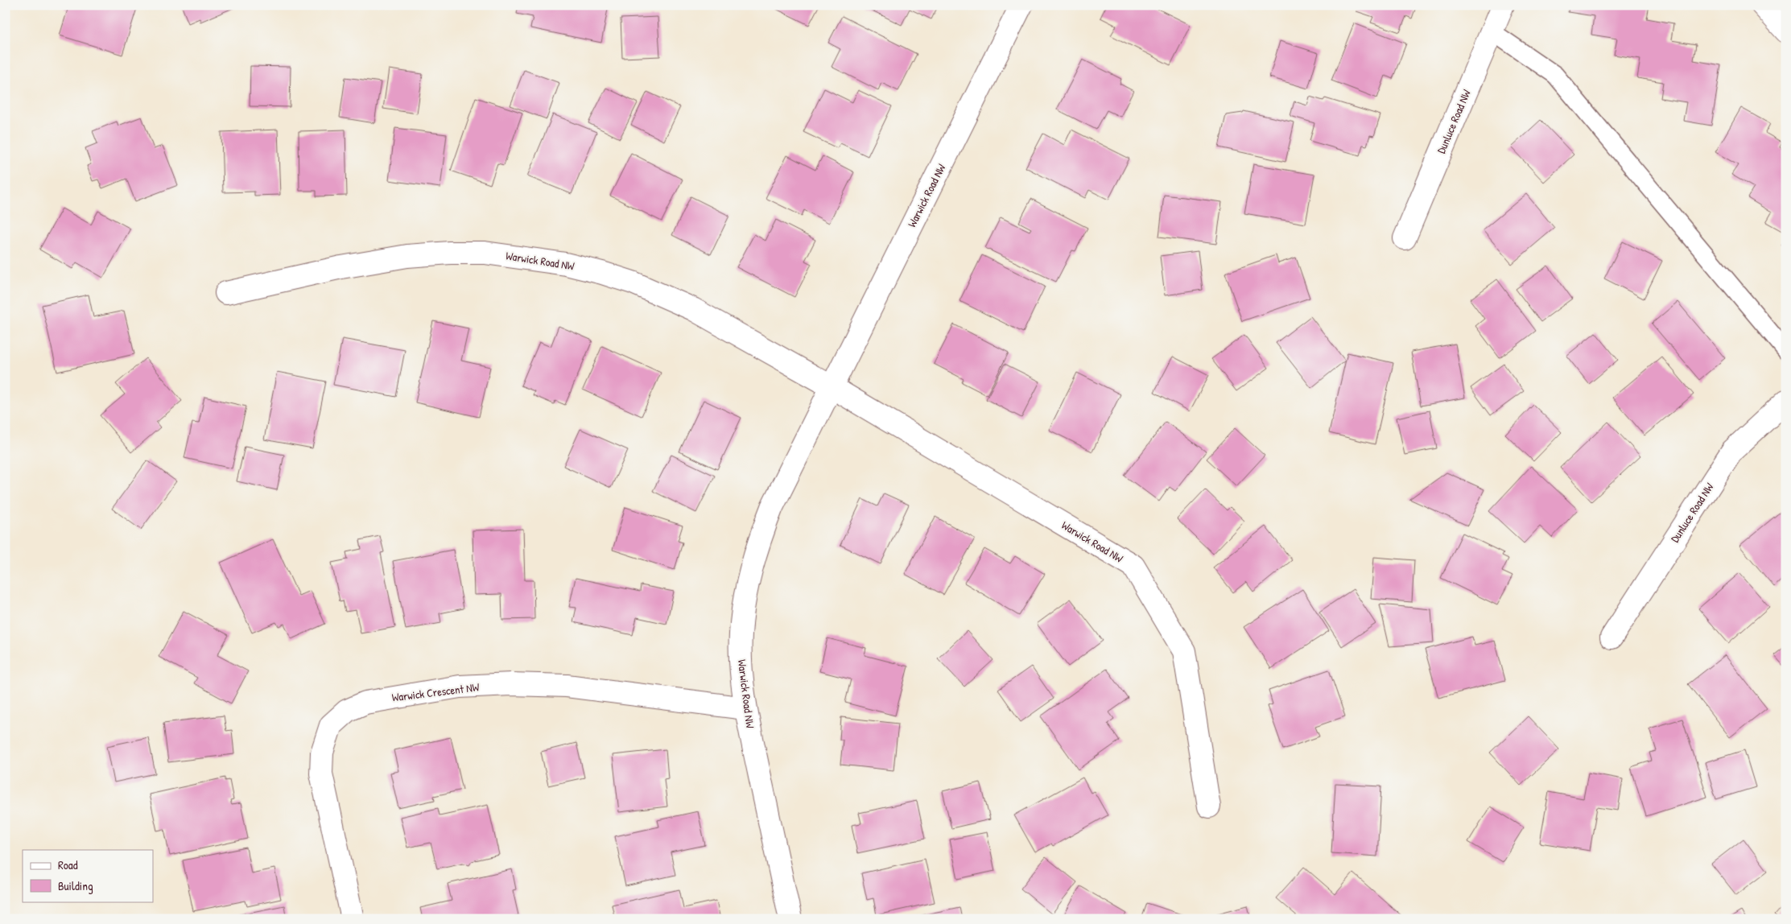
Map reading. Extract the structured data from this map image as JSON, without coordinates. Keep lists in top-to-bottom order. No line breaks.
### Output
{"streets":{"street":["Dunluce Road NW","Warwick Road NW","Warwick Crescent NW"]},"crossings":[["Warwick Road NW","Warwick Crescent NW"]],"legend":["Road","Building"]}
